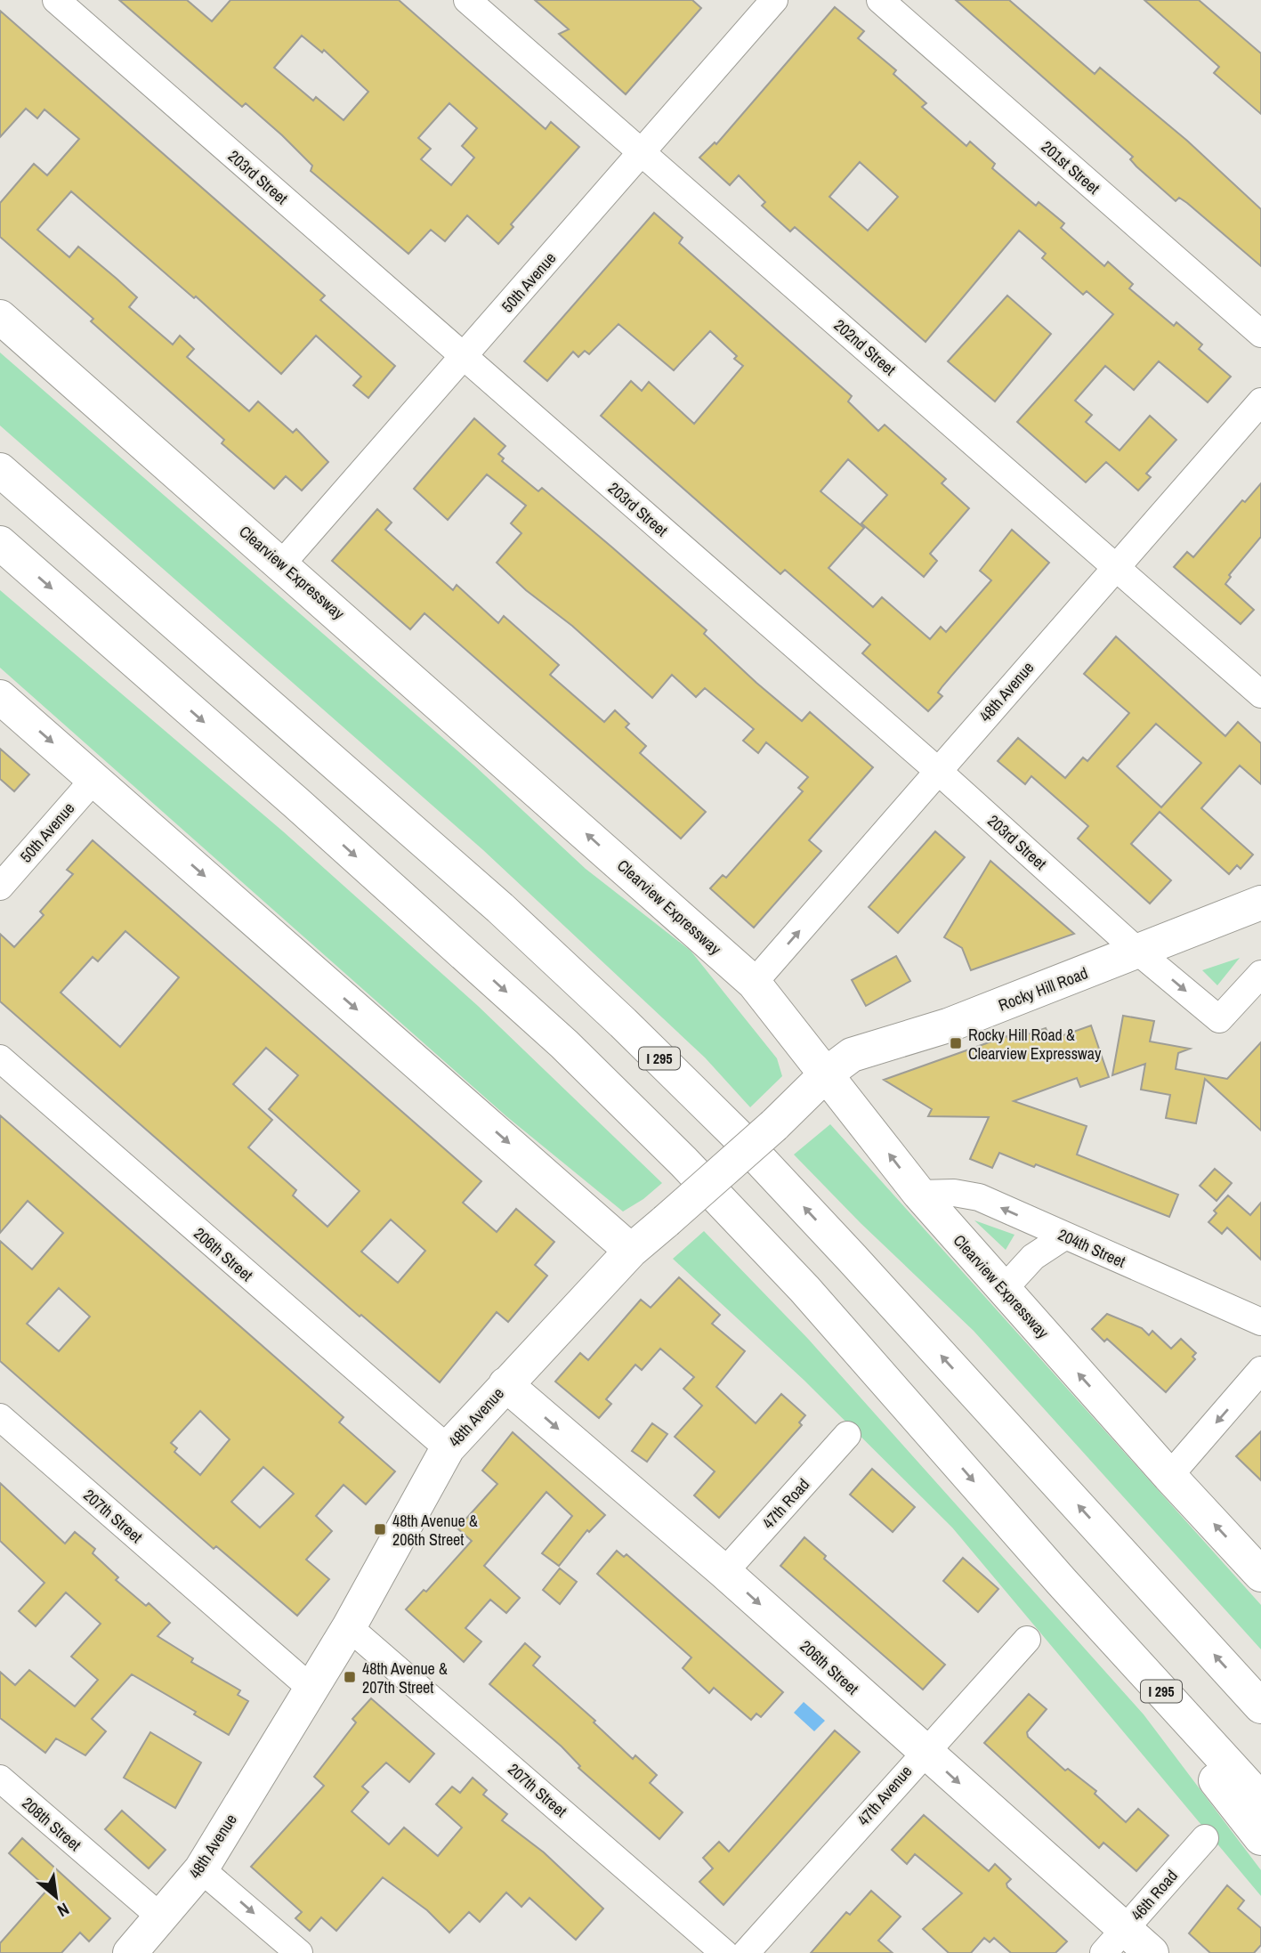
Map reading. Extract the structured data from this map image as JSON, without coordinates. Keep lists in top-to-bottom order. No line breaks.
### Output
{"streets":{"main road":["Clearview Expressway","48th Avenue","Rocky Hill Road","I 295","206th Street"],"street":["201st Street","203rd Street","50th Avenue","202nd Street","204th Street","47th Road","207th Street","47th Avenue","208th Street","46th Road"]},"crossings":[["203rd Street","50th Avenue"],["203rd Street","48th Avenue"],["203rd Street","Rocky Hill Road"],["50th Avenue","202nd Street"],["50th Avenue","Clearview Expressway"],["202nd Street","48th Avenue"],["Clearview Expressway","48th Avenue"],["Clearview Expressway","Rocky Hill Road"],["Clearview Expressway","204th Street"],["48th Avenue","Rocky Hill Road"],["48th Avenue","206th Street"],["48th Avenue","207th Street"],["48th Avenue","208th Street"],["206th Street","47th Road"],["206th Street","47th Avenue"],["206th Street","46th Road"]],"one_way":["204th Street","206th Street"],"places":{"transit":["Rocky Hill Road & Clearview Expressway","48th Avenue & 206th Street","48th Avenue & 207th Street"]},"north":"bottom right"}
